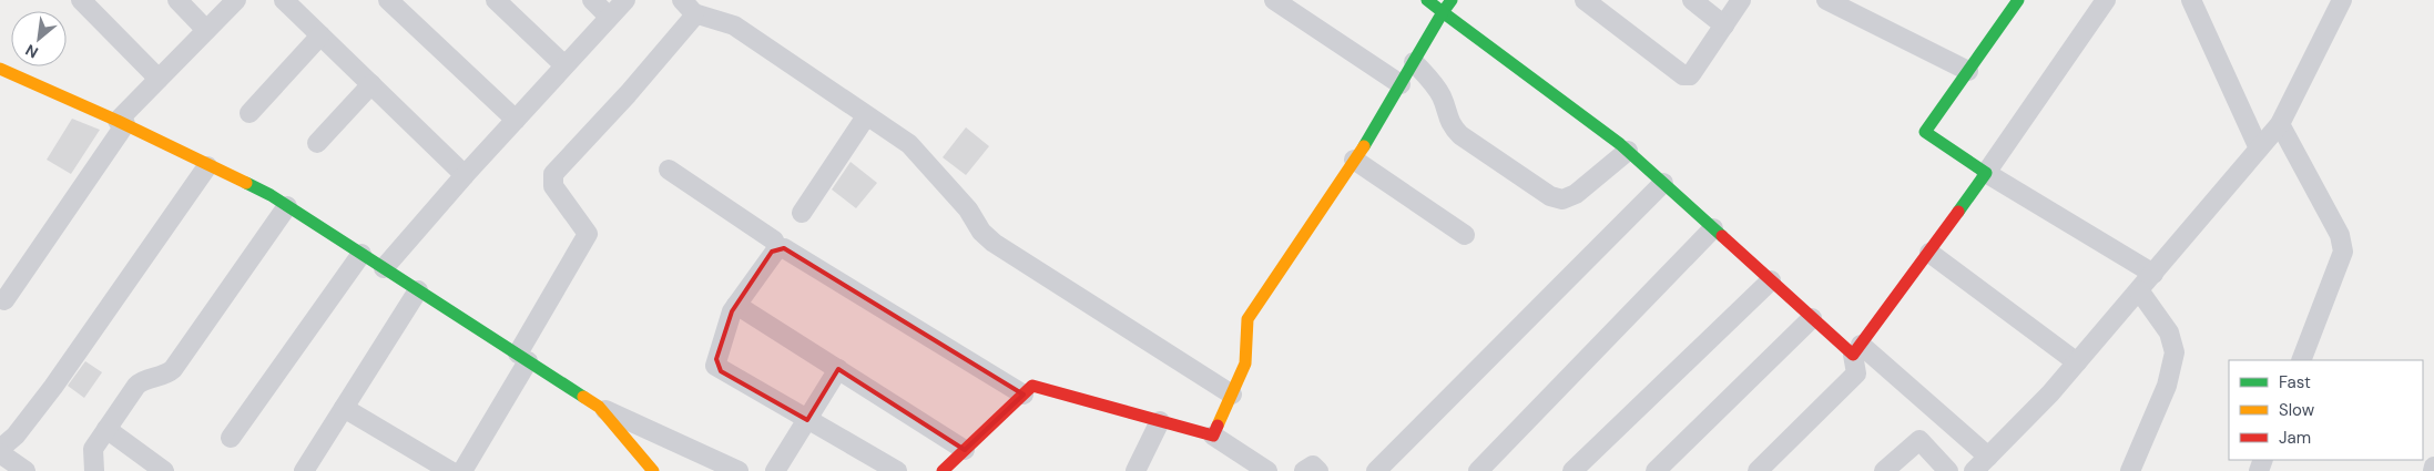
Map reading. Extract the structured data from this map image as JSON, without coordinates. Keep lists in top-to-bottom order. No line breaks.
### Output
{"legend":["Fast","Slow","Jam"],"north":"bottom left"}
